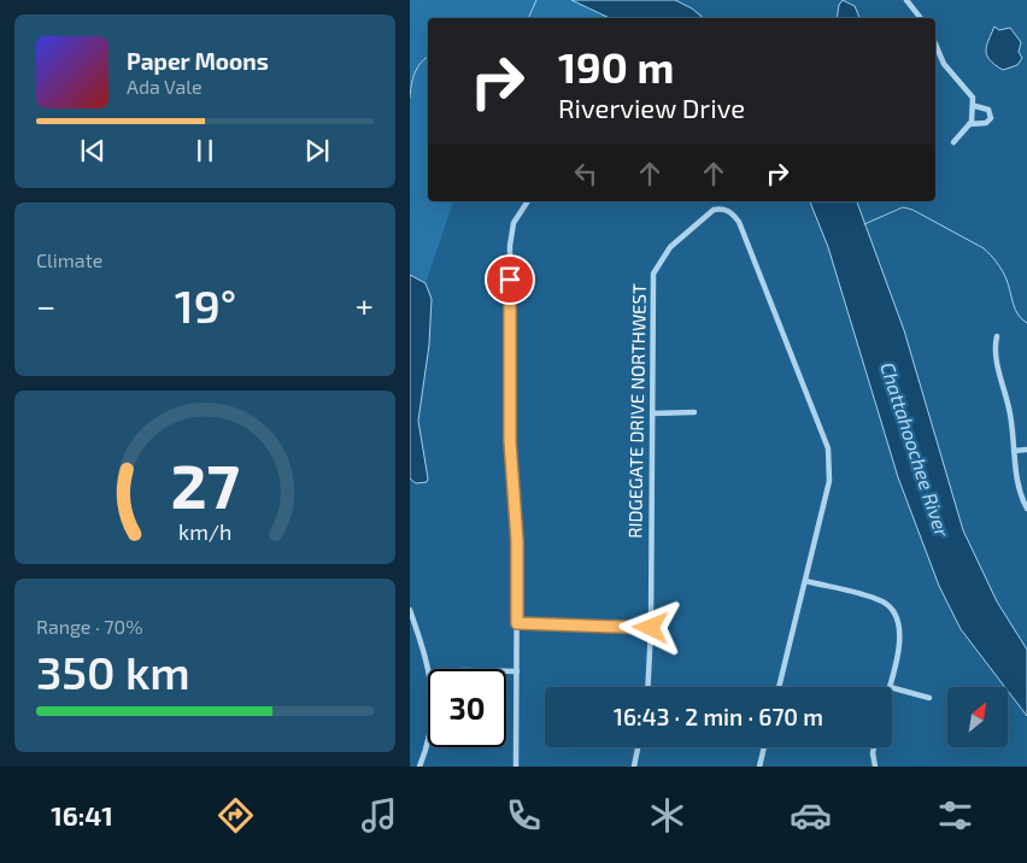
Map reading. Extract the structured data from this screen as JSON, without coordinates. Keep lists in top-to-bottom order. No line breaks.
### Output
{"streets":{"street":["RIDGEGATE DRIVE NORTHWEST"]},"water":["Chattahoochee River"],"north":"top right","page":{"turn":["190 m","Riverview Drive"],"song":["Paper Moons","Ada Vale"],"tile":["Climate",["Range · 70%","350 km"]],"heat":["−","19°","+"],"limit":"30","trip":"16:43 · 2 min · 670 m","tabs":"16:41","gauge":["27","km/h"]}}
